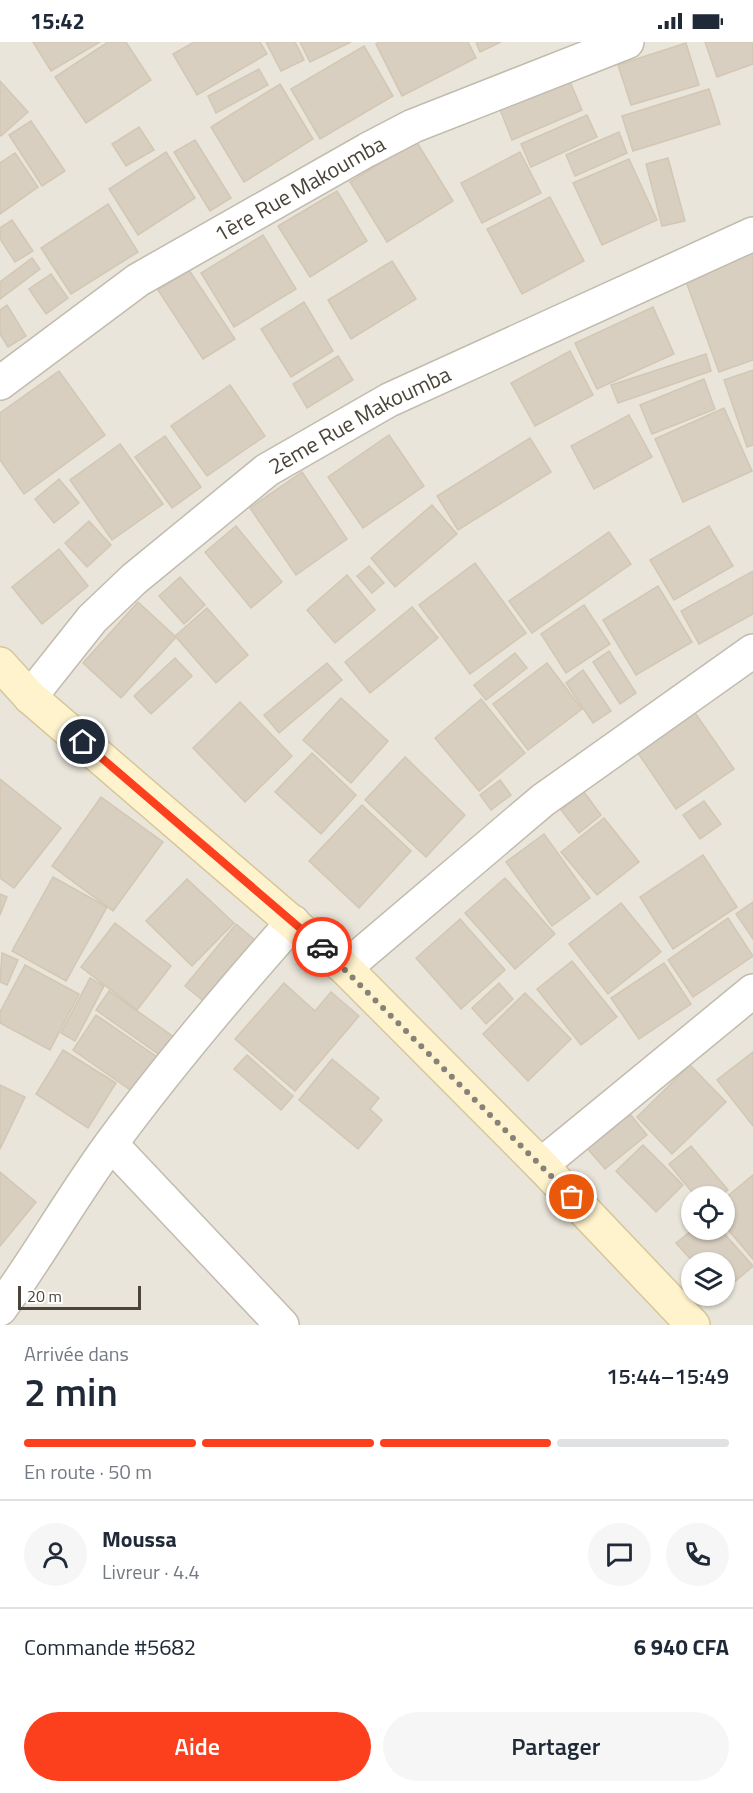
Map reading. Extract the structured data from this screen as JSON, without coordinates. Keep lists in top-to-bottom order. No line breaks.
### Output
{"streets":{"street":["1ère Rue Makoumba","2ème Rue Makoumba"]},"scale_bar":"20 m","page":{"status":"15:42","scale":"20 m","heading":["2 min","Arrivée dans","15:44–15:49"],"panel":["Moussa","Livreur · 4.4","Commande #5682","6 940 CFA"],"bar":"En route · 50 m","buttons":["Aide","Partager"]}}
